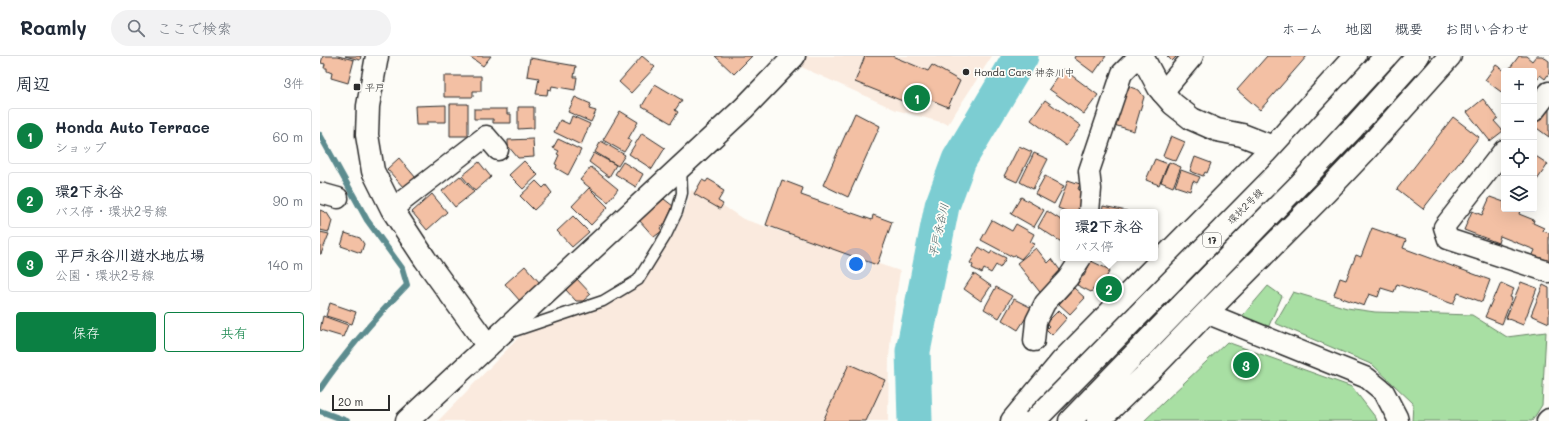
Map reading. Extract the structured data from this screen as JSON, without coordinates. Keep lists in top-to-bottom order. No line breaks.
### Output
{"streets":{"main road":["環状2号線","17"]},"water":["平戸永谷川"],"places":{"other":["Honda Cars 神奈川中"],"transit":["平戸"]},"scale_bar":"20 m","page":{"header":"Roamly","search":"ここで検索","nav":["ホーム","地図","概要","お問い合わせ"],"heading":["周辺","3件"],"map_buttons":["+","−"],"pins":["1","2","3"],"list":[{"mark":"1","name":"Honda Auto Terrace","note":"ショップ","value":"60 m"},{"mark":"2","name":"環2下永谷","note":"バス停 · 環状2号線","value":"90 m"},{"mark":"3","name":"平戸永谷川遊水地広場","note":"公園 · 環状2号線","value":"140 m"}],"popup":["環2下永谷","バス停"],"buttons":["保存","共有"],"scale":"20 m"}}
